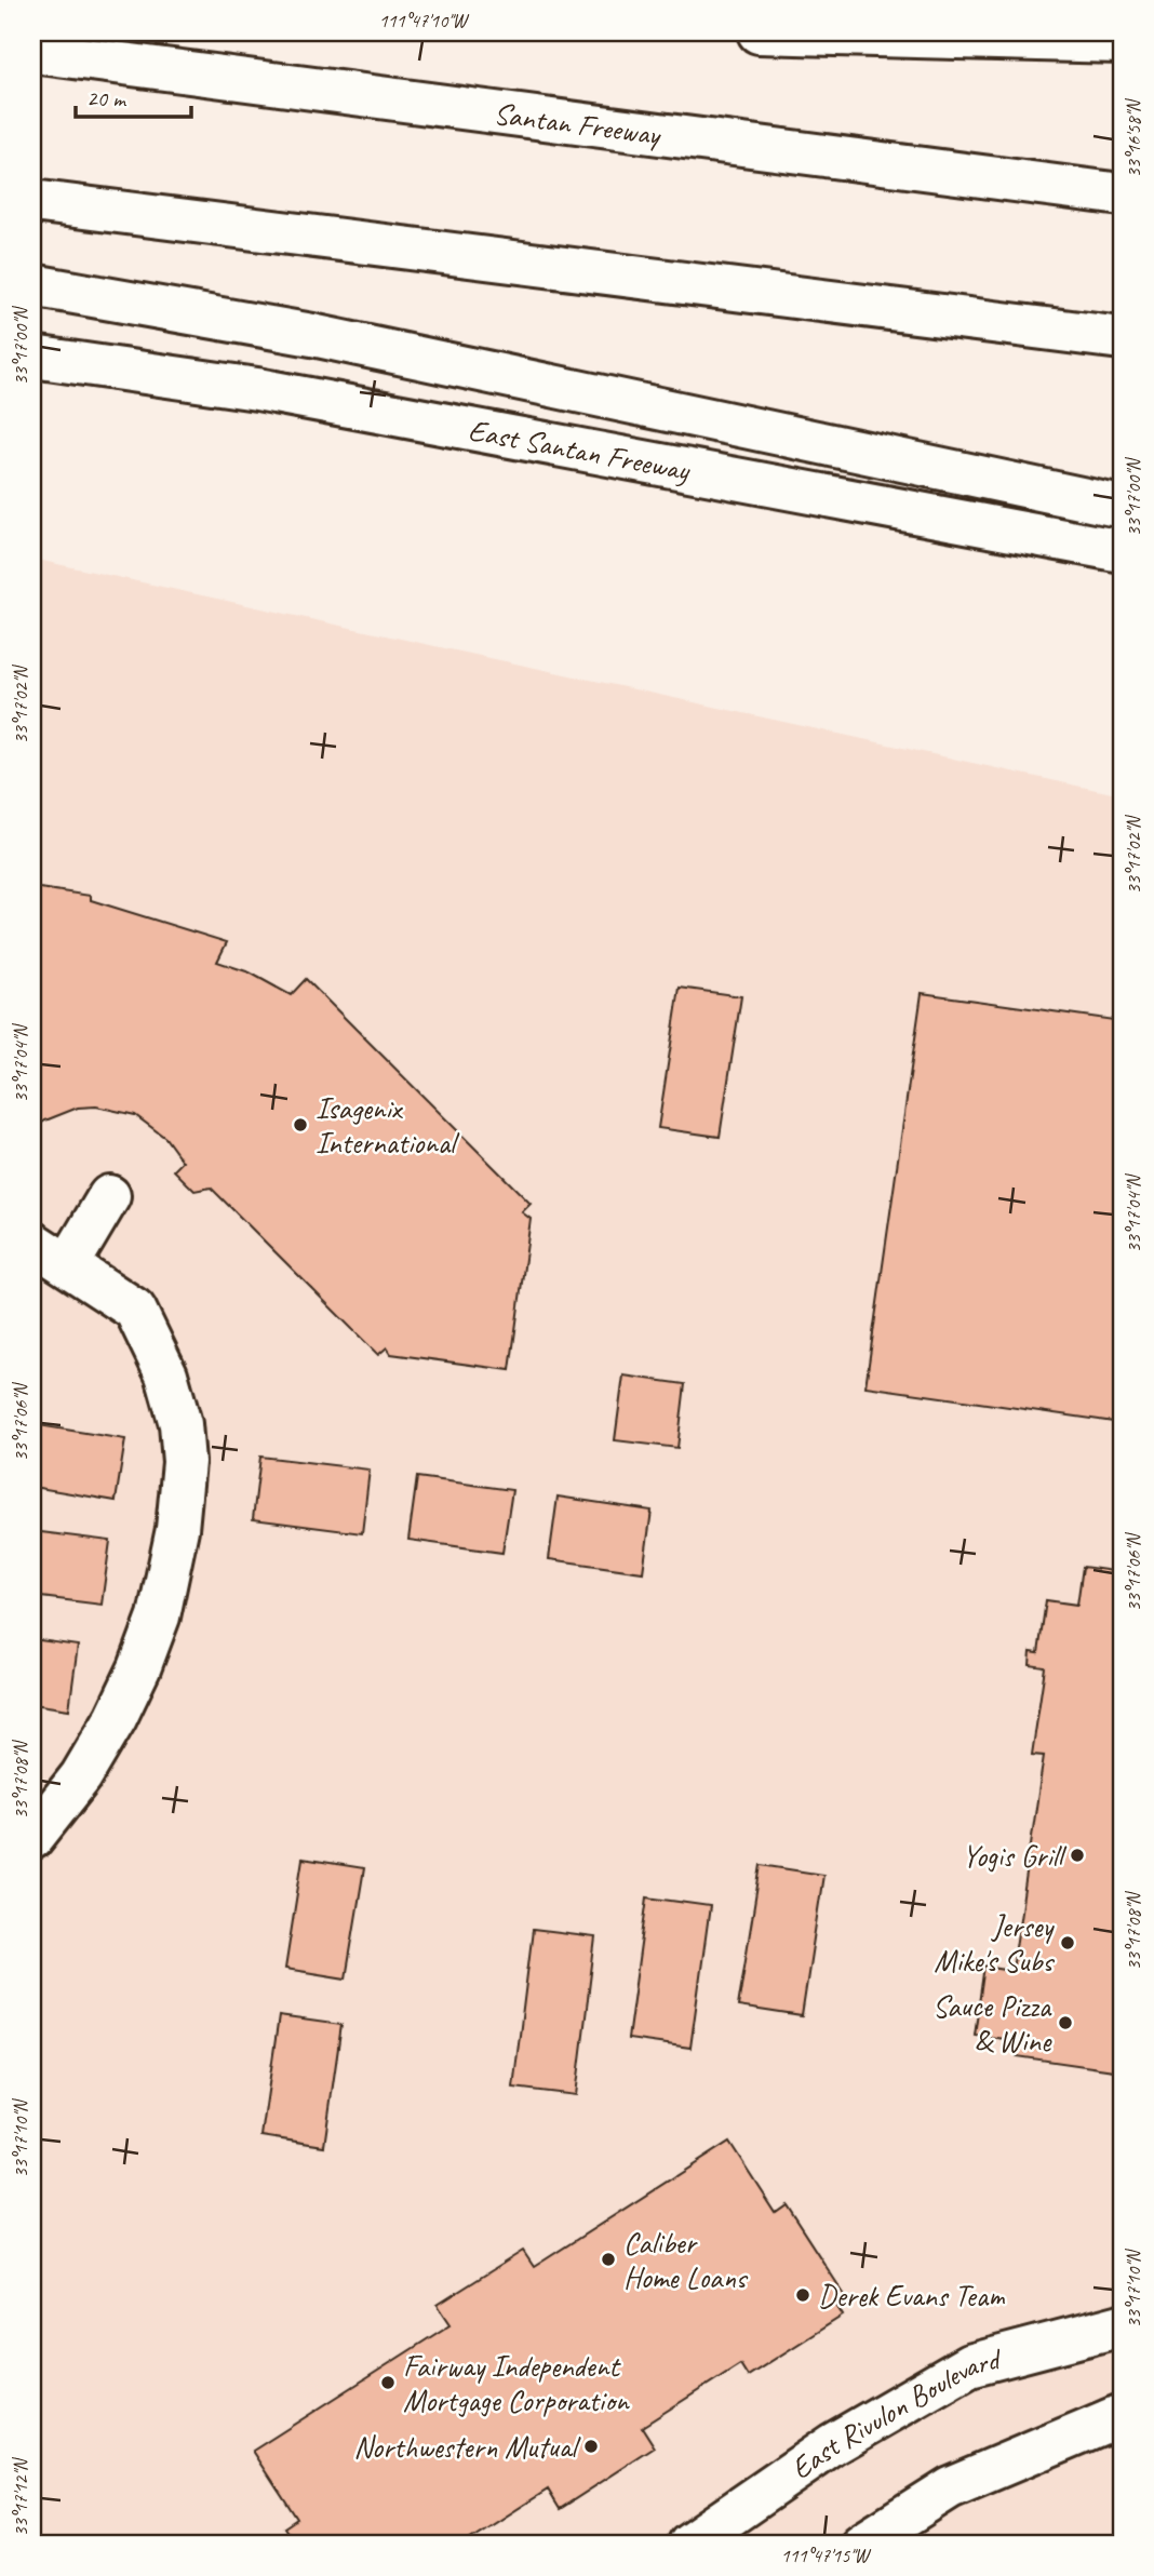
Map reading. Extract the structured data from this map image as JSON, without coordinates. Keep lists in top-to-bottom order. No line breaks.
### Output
{"streets":{"main road":["Santan Freeway","East Santan Freeway","East Rivulon Boulevard"]},"places":["Isagenix International","Yogis Grill","Jersey Mike's Subs","Sauce Pizza & Wine","Caliber Home Loans","Derek Evans Team","Fairway Independent Mortgage Corporation","Northwestern Mutual"],"scale_bar":"20 m","coordinates":["111°47'10\"W","33°16'58\"N","33°17'00\"N","33°17'02\"N","33°17'04\"N","33°17'06\"N","33°17'08\"N","33°17'10\"N","33°17'12\"N","111°47'15\"W"]}
